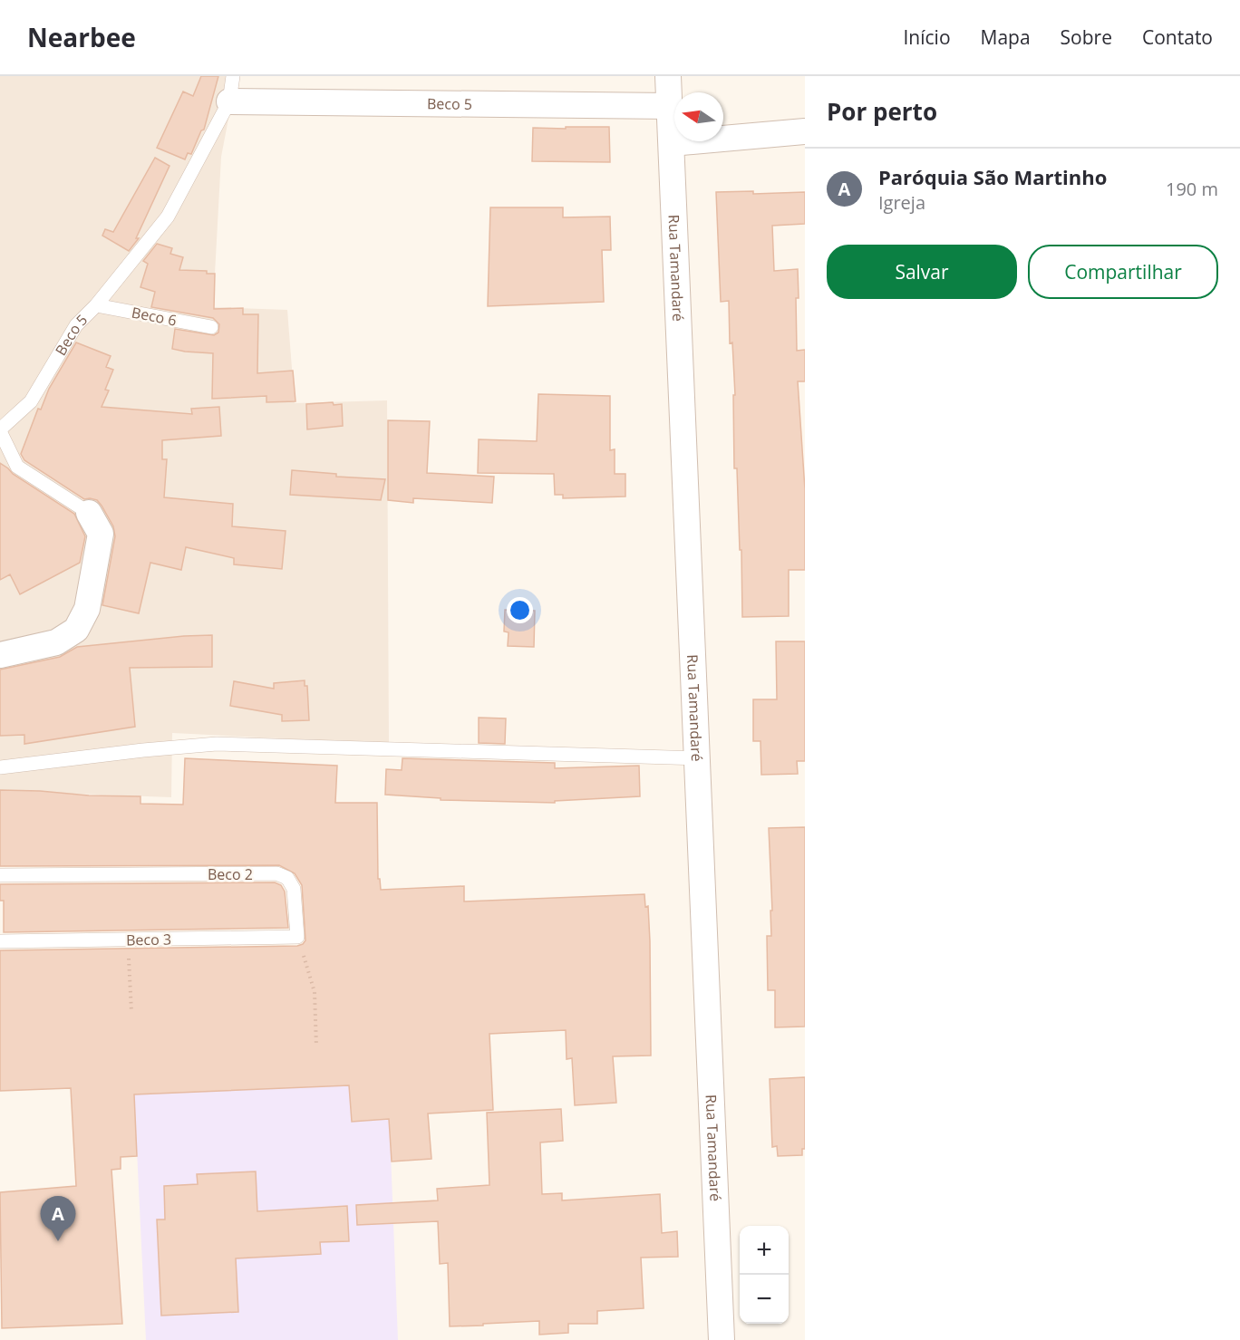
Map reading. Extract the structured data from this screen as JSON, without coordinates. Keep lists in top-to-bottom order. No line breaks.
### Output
{"streets":{"street":["Beco 5","Rua Tamandaré"],"lane":["Beco 6","Beco 2","Beco 3"]},"crossings":[["Beco 5","Rua Tamandaré"],["Beco 5","Beco 6"],["Beco 2","Beco 3"]],"north":"left","page":{"header":"Nearbee","nav":["Início","Mapa","Sobre","Contato"],"heading":"Por perto","list":[{"mark":"A","name":"Paróquia São Martinho","note":"Igreja","value":"190 m"}],"buttons":["Salvar","Compartilhar"],"pins":"A","map_buttons":["+","−"]}}
